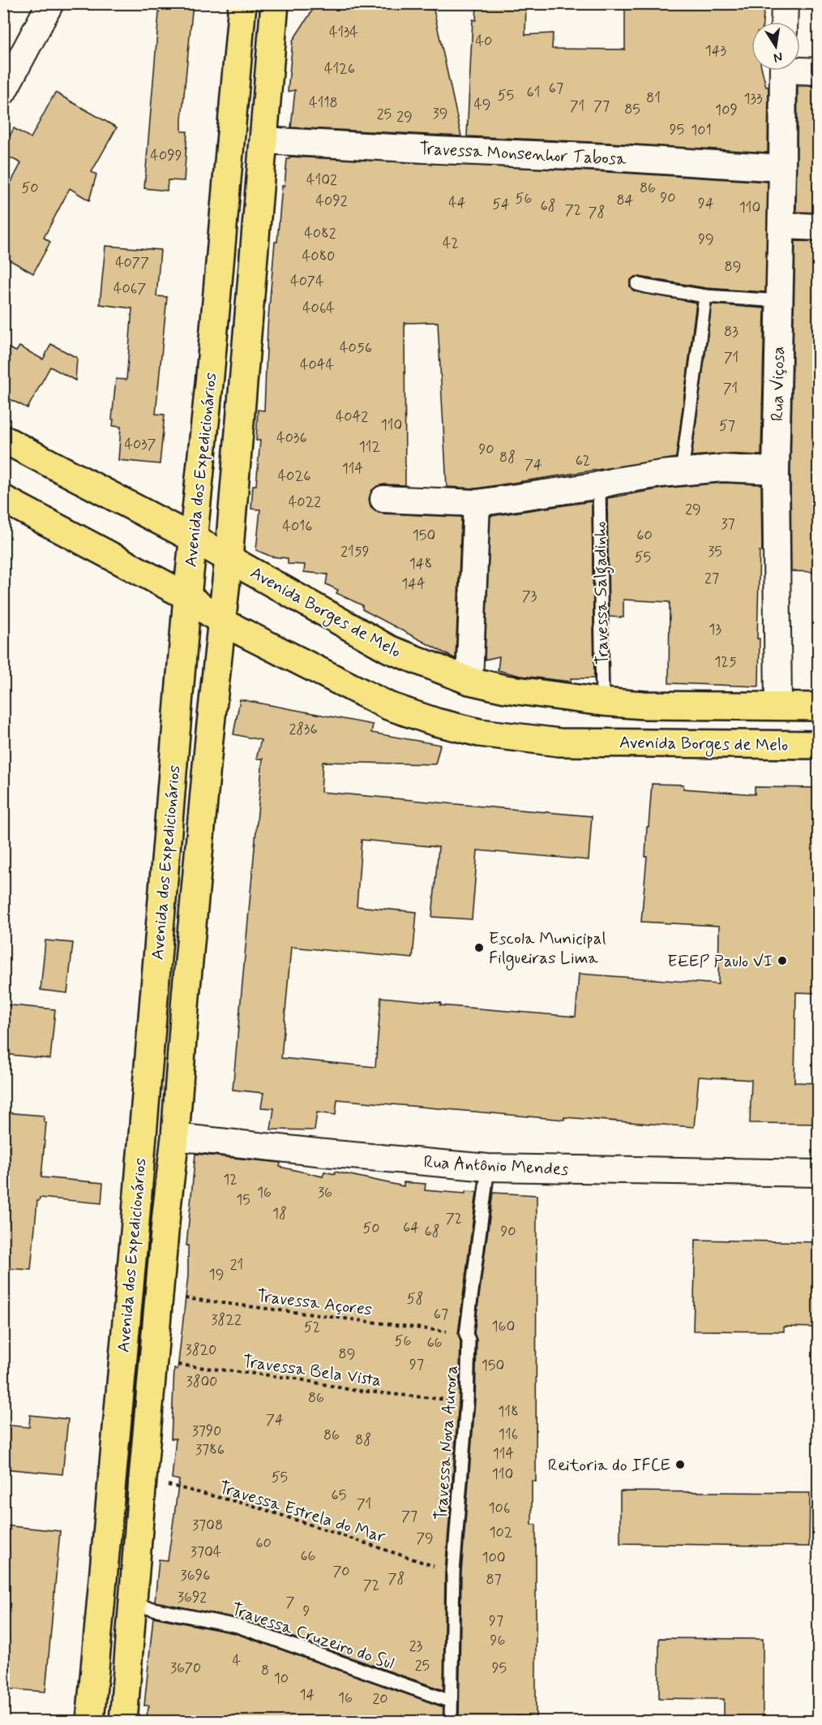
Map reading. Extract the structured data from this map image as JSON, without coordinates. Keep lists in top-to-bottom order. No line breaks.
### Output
{"streets":{"main road":["Avenida dos Expedicionários","Avenida Borges de Melo"],"street":["Travessa Monsenhor Tabosa","Rua Viçosa","Rua Antônio Mendes"],"lane":["Travessa Salgadinho","Travessa Nova Aurora","Travessa Cruzeiro do Sul"],"path":["Travessa Açores","Travessa Bela Vista","Travessa Estrela do Mar"]},"crossings":[["Travessa Monsenhor Tabosa","Rua Viçosa"],["Travessa Monsenhor Tabosa","Avenida dos Expedicionários"],["Rua Viçosa","Avenida Borges de Melo"],["Avenida dos Expedicionários","Avenida Borges de Melo"],["Avenida dos Expedicionários","Rua Antônio Mendes"],["Avenida dos Expedicionários","Travessa Açores"],["Avenida dos Expedicionários","Travessa Bela Vista"],["Avenida dos Expedicionários","Travessa Estrela do Mar"],["Avenida dos Expedicionários","Travessa Cruzeiro do Sul"],["Travessa Salgadinho","Avenida Borges de Melo"],["Rua Antônio Mendes","Travessa Nova Aurora"],["Travessa Açores","Travessa Nova Aurora"],["Travessa Bela Vista","Travessa Nova Aurora"],["Travessa Nova Aurora","Travessa Estrela do Mar"],["Travessa Nova Aurora","Travessa Cruzeiro do Sul"]],"places":["Escola Municipal Filgueiras Lima","EEEP Paulo VI","Reitoria do IFCE"],"house_numbers":["4134","40","143","4126","67","61","55","81","133","4118","49","71","77","85","109","39","25","29","95","101","4099","4102","50","86","90","56","84","4092","44","94","54","68","110","72","78","4082","99","42","4080","4077","89","4074","4067","4064","83","4056","71","4044","71","4042","110","57","4036","4037","112","90","88","62","74","114","4026","4022","29","37","4016","150","60","2159","35","55","148","27","144","73","13","125","2836","12","16","36","15","18","72","64","50","68","90","21","19","58","67","3822","160","52","56","66","3820","89","97","150","3800","86","118","74","3790","116","86","88","3786","114","110","55","65","71","106","77","3708","102","79","60","3704","66","100","70","3696","78","87","72","3692","7","9","97","96","23","4","25","3670","95","8","10","14","16","20"],"north":"bottom"}
